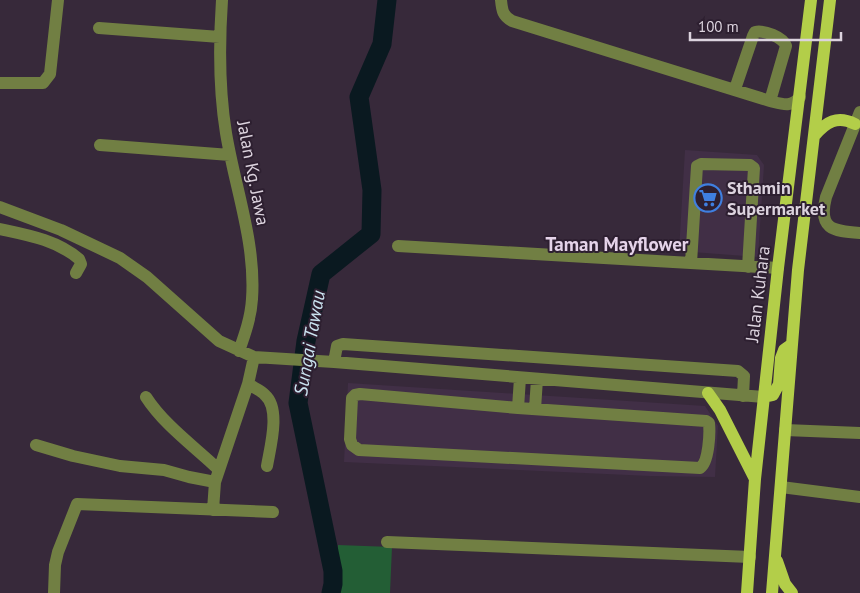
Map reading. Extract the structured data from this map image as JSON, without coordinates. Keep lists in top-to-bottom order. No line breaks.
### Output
{"streets":{"main road":["Jalan Kuhara"],"street":["Jalan Kg. Jawa"]},"districts":["Taman Mayflower"],"water":["Sungai Tawau"],"places":{"supermarket":["Sthamin Supermarket"]},"scale_bar":"100 m"}
